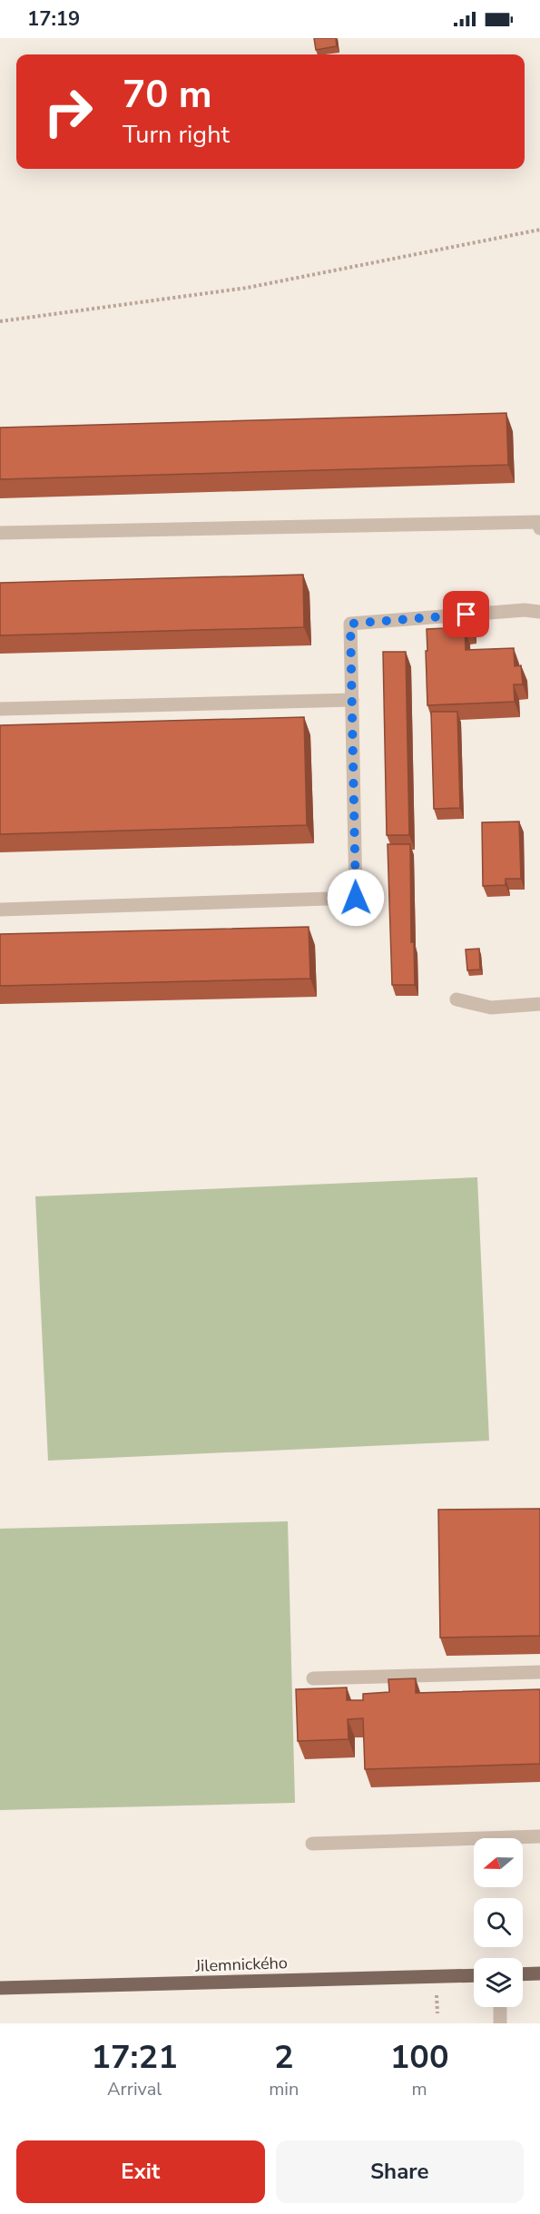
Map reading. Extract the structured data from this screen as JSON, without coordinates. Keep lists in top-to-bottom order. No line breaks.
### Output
{"streets":{"main road":["Jilemnického"]},"north":"left","page":{"status":"17:19","turn":["70 m","Turn right"],"eta":["17:21","Arrival","2","min","100","m"],"buttons":["Exit","Share"]}}
